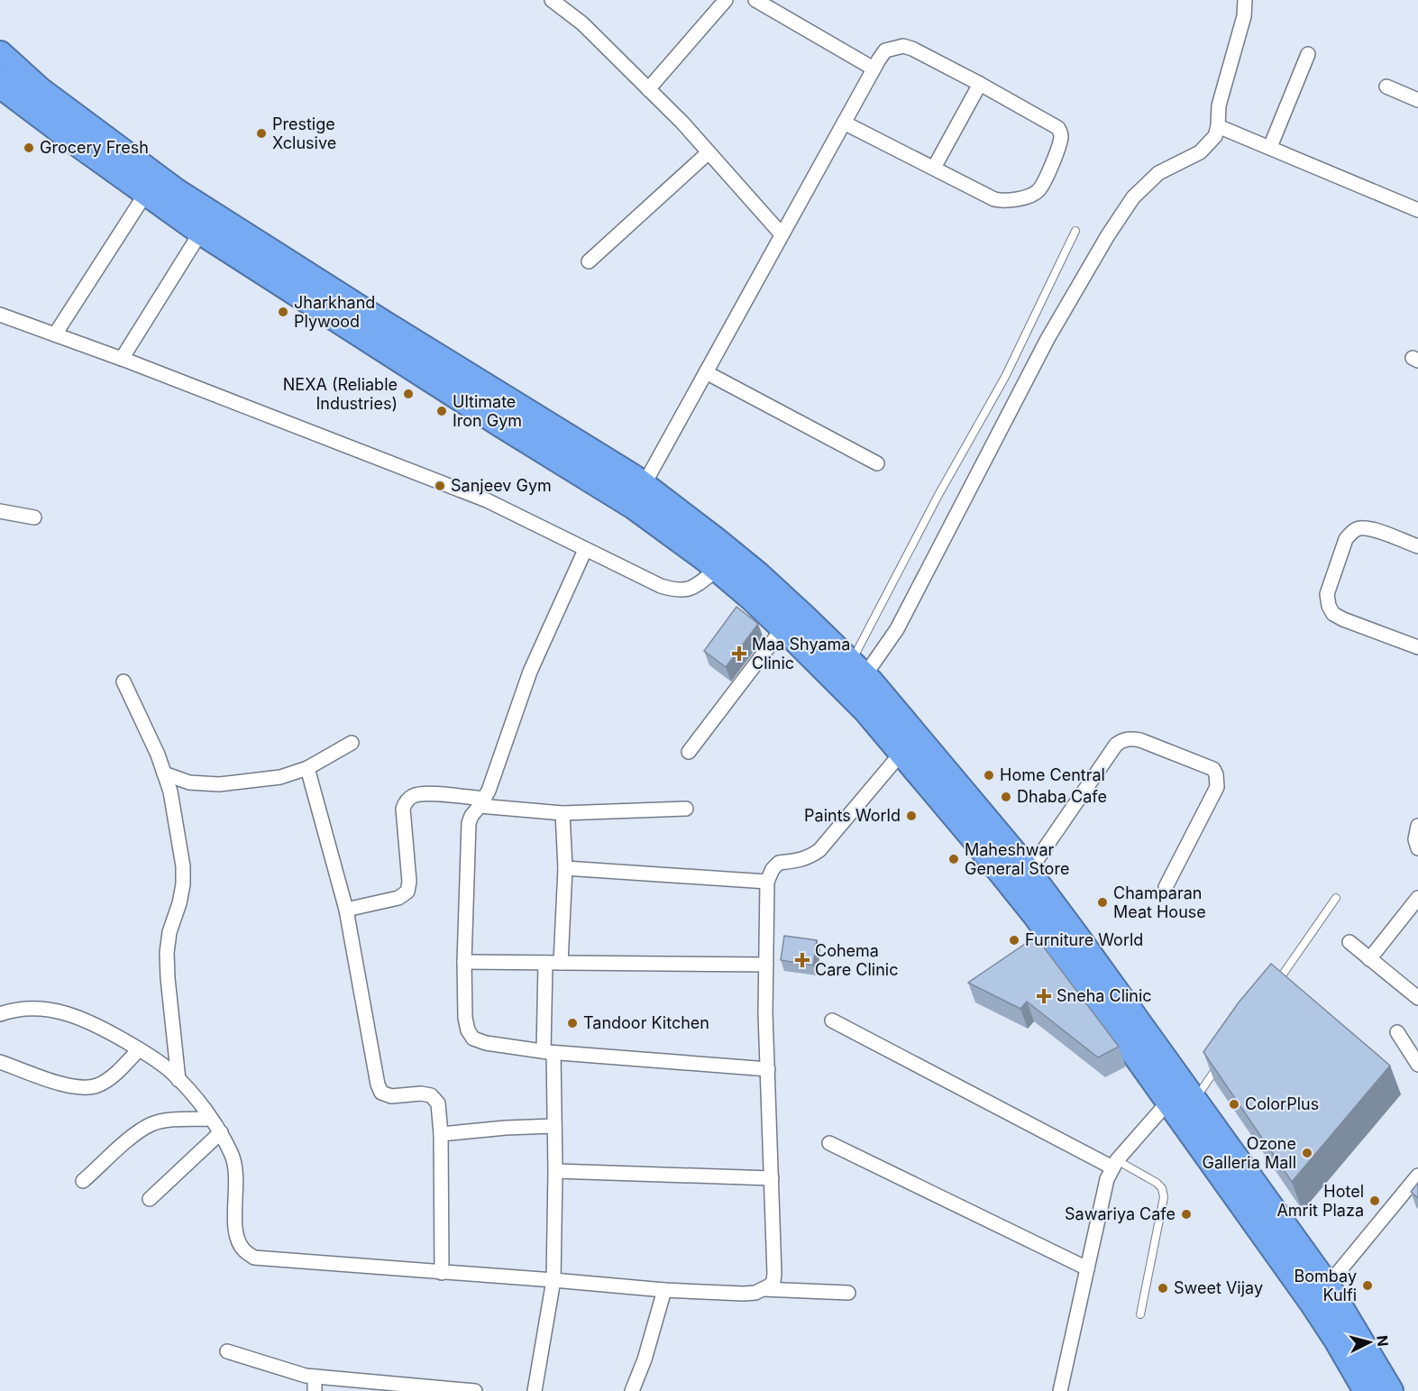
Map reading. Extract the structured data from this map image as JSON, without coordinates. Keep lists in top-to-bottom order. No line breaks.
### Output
{"places":{"other":["Prestige Xclusive","Grocery Fresh","Jharkhand Plywood","NEXA (Reliable Industries)","Ultimate Iron Gym","Sanjeev Gym","Home Central","Dhaba Cafe","Paints World","Maheshwar General Store","Champaran Meat House","Furniture World","Tandoor Kitchen","ColorPlus","Ozone Galleria Mall","Hotel Amrit Plaza","Sawariya Cafe","Bombay Kulfi","Sweet Vijay"],"health":["Maa Shyama Clinic","Cohema Care Clinic","Sneha Clinic"]},"north":"right"}
